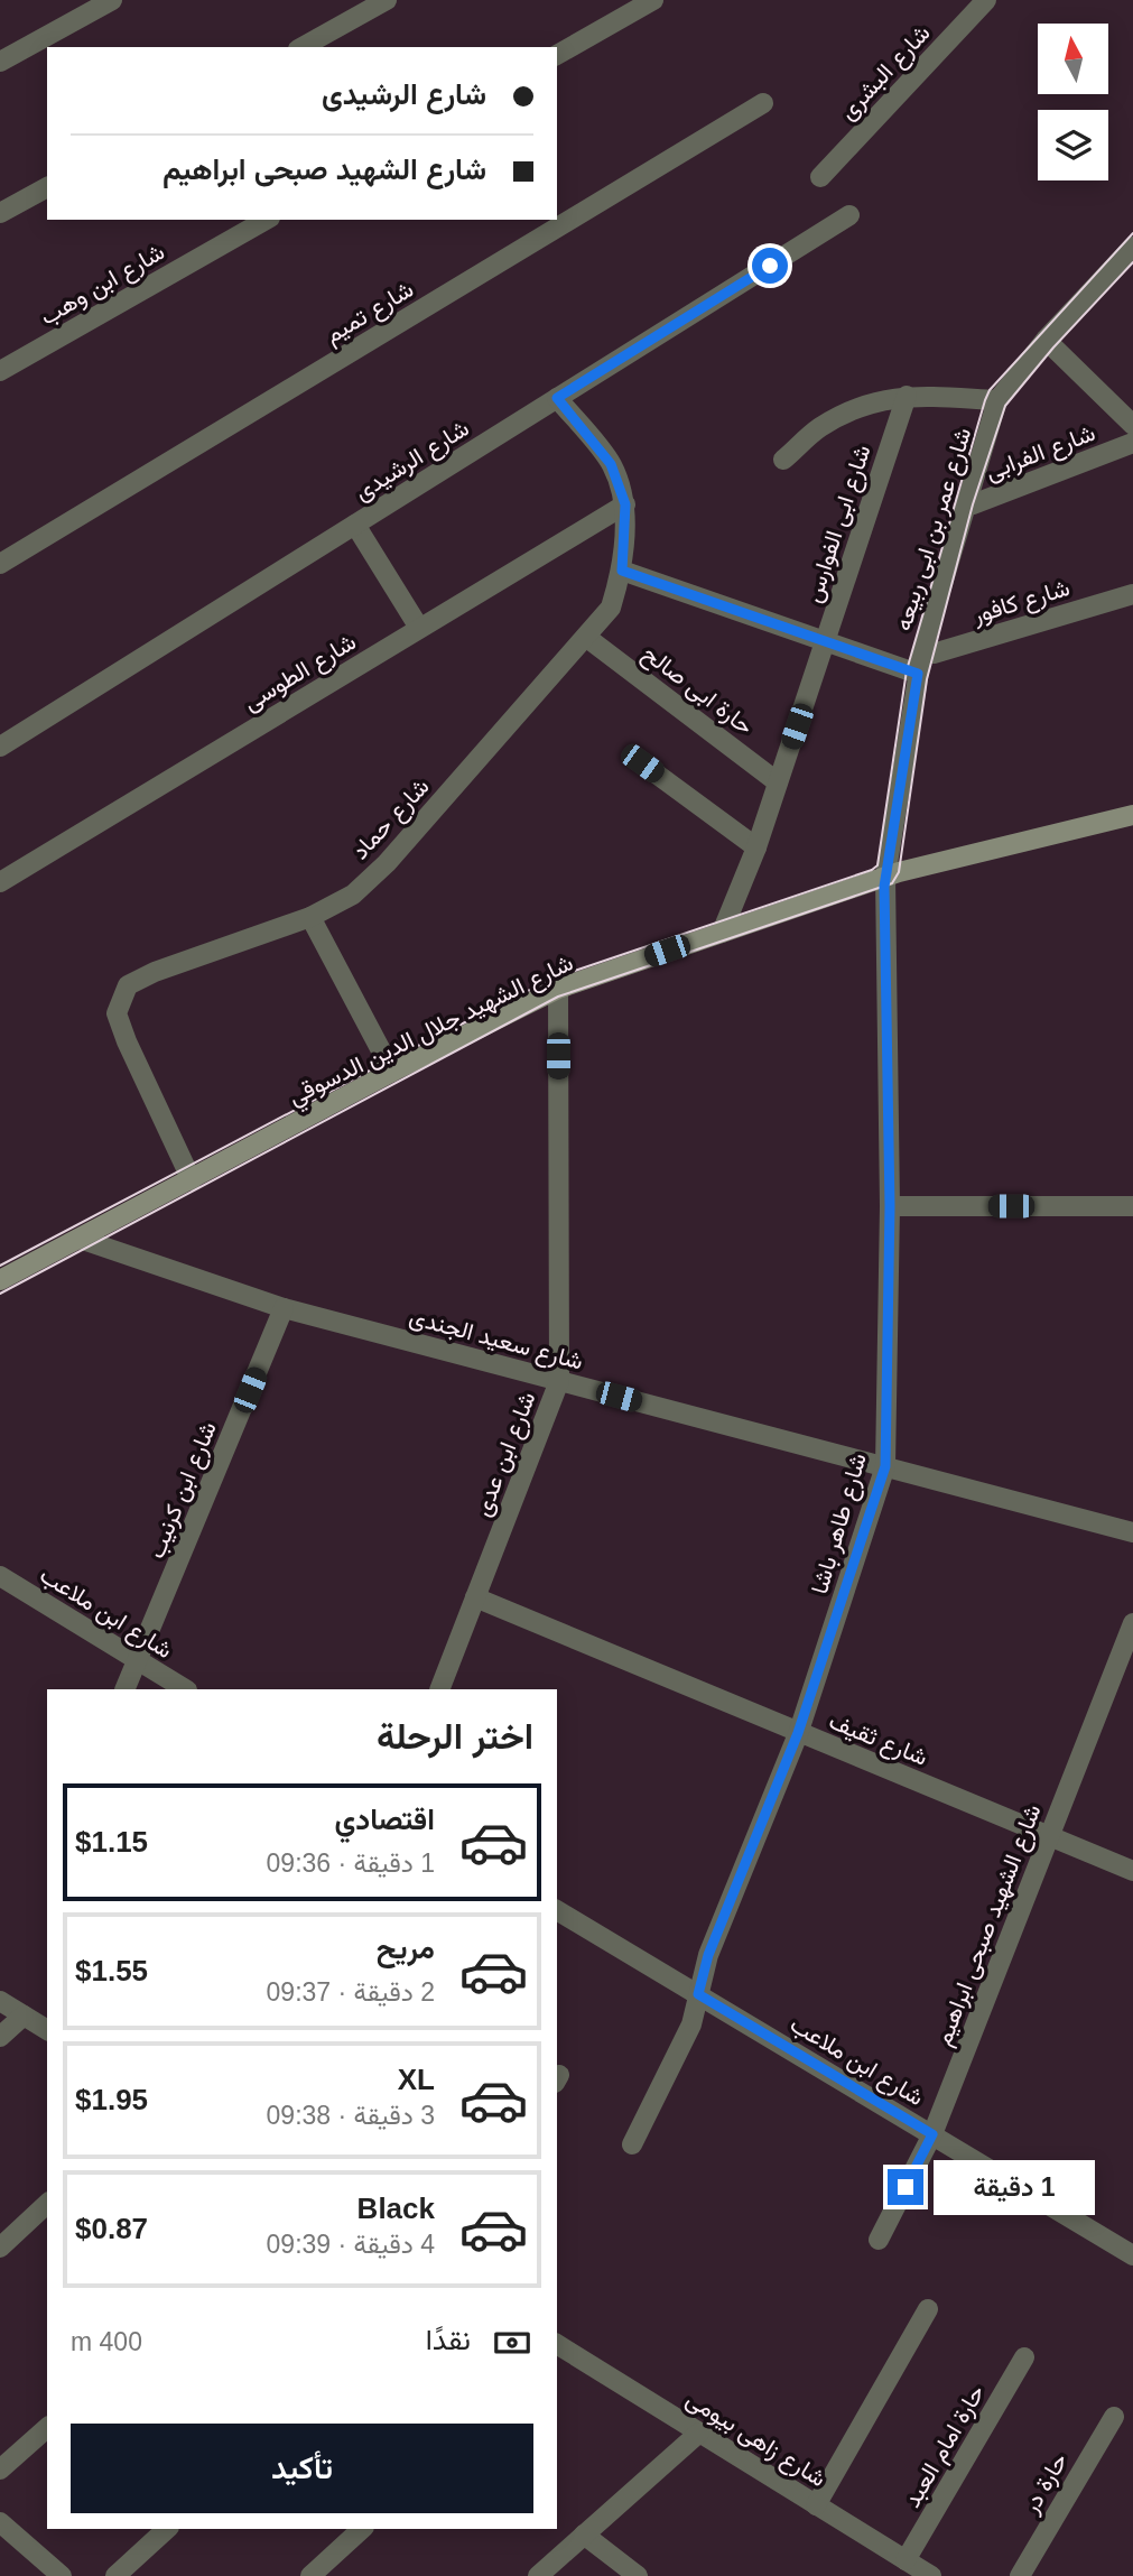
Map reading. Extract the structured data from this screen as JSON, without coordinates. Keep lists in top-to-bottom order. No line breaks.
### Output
{"streets":{"main road":["شارع الشهيد جلال الدين الدسوقي"],"street":["شارع البشرى","شارع ابن وهب","شارع تميم","شارع الفرابى","شارع الرشيدى","شارع ابى الفوارس","شارع عمر بن ابى ربيعه","شارع كافور","شارع الطوسى","حارة ابى صالح","شارع حماد","شارع سعيد الجندى","شارع ابن عدى","شارع ابن كرنيب","شارع طاهر باشا","شارع ابن ملاعب","شارع ثقيف","شارع الشهيد صبحى ابراهيم","شارع زاهى بيومى","حارة امام العبد","حارة در"]},"crossings":[["شارع الفرابى","شارع عمر بن ابى ربيعه"],["شارع الرشيدى","شارع حماد"],["شارع ابى الفوارس","حارة ابى صالح"],["شارع ابى الفوارس","شارع الشهيد جلال الدين الدسوقي"],["شارع عمر بن ابى ربيعه","شارع كافور"],["شارع عمر بن ابى ربيعه","شارع الشهيد جلال الدين الدسوقي"],["شارع عمر بن ابى ربيعه","شارع طاهر باشا"],["شارع الطوسى","شارع حماد"],["حارة ابى صالح","شارع حماد"],["شارع حماد","شارع الشهيد جلال الدين الدسوقي"],["شارع الشهيد جلال الدين الدسوقي","شارع سعيد الجندى"],["شارع الشهيد جلال الدين الدسوقي","شارع ابن عدى"],["شارع الشهيد جلال الدين الدسوقي","شارع طاهر باشا"],["شارع سعيد الجندى","شارع ابن عدى"],["شارع سعيد الجندى","شارع ابن كرنيب"],["شارع سعيد الجندى","شارع طاهر باشا"],["شارع ابن عدى","شارع ثقيف"],["شارع ابن كرنيب","شارع ابن ملاعب"],["شارع طاهر باشا","شارع ابن ملاعب"],["شارع طاهر باشا","شارع ثقيف"],["شارع ابن ملاعب","شارع الشهيد صبحى ابراهيم"],["شارع ثقيف","شارع الشهيد صبحى ابراهيم"],["شارع زاهى بيومى","حارة امام العبد"]],"north":"top","page":{"banner":["شارع الرشيدى","شارع الشهيد صبحى ابراهيم"],"heading":"اختر الرحلة","list":[{"name":"اقتصادي","note":"1 دقيقة · 09:36","value":"$1.15"},{"name":"مريح","note":"2 دقيقة · 09:37","value":"$1.55"},{"name":"XL","note":"3 دقيقة · 09:38","value":"$1.95"},{"name":"Black","note":"4 دقيقة · 09:39","value":"$0.87"}],"bubble":"1 دقيقة","pay":["نقدًا","400 m"],"buttons":"تأكيد"}}
